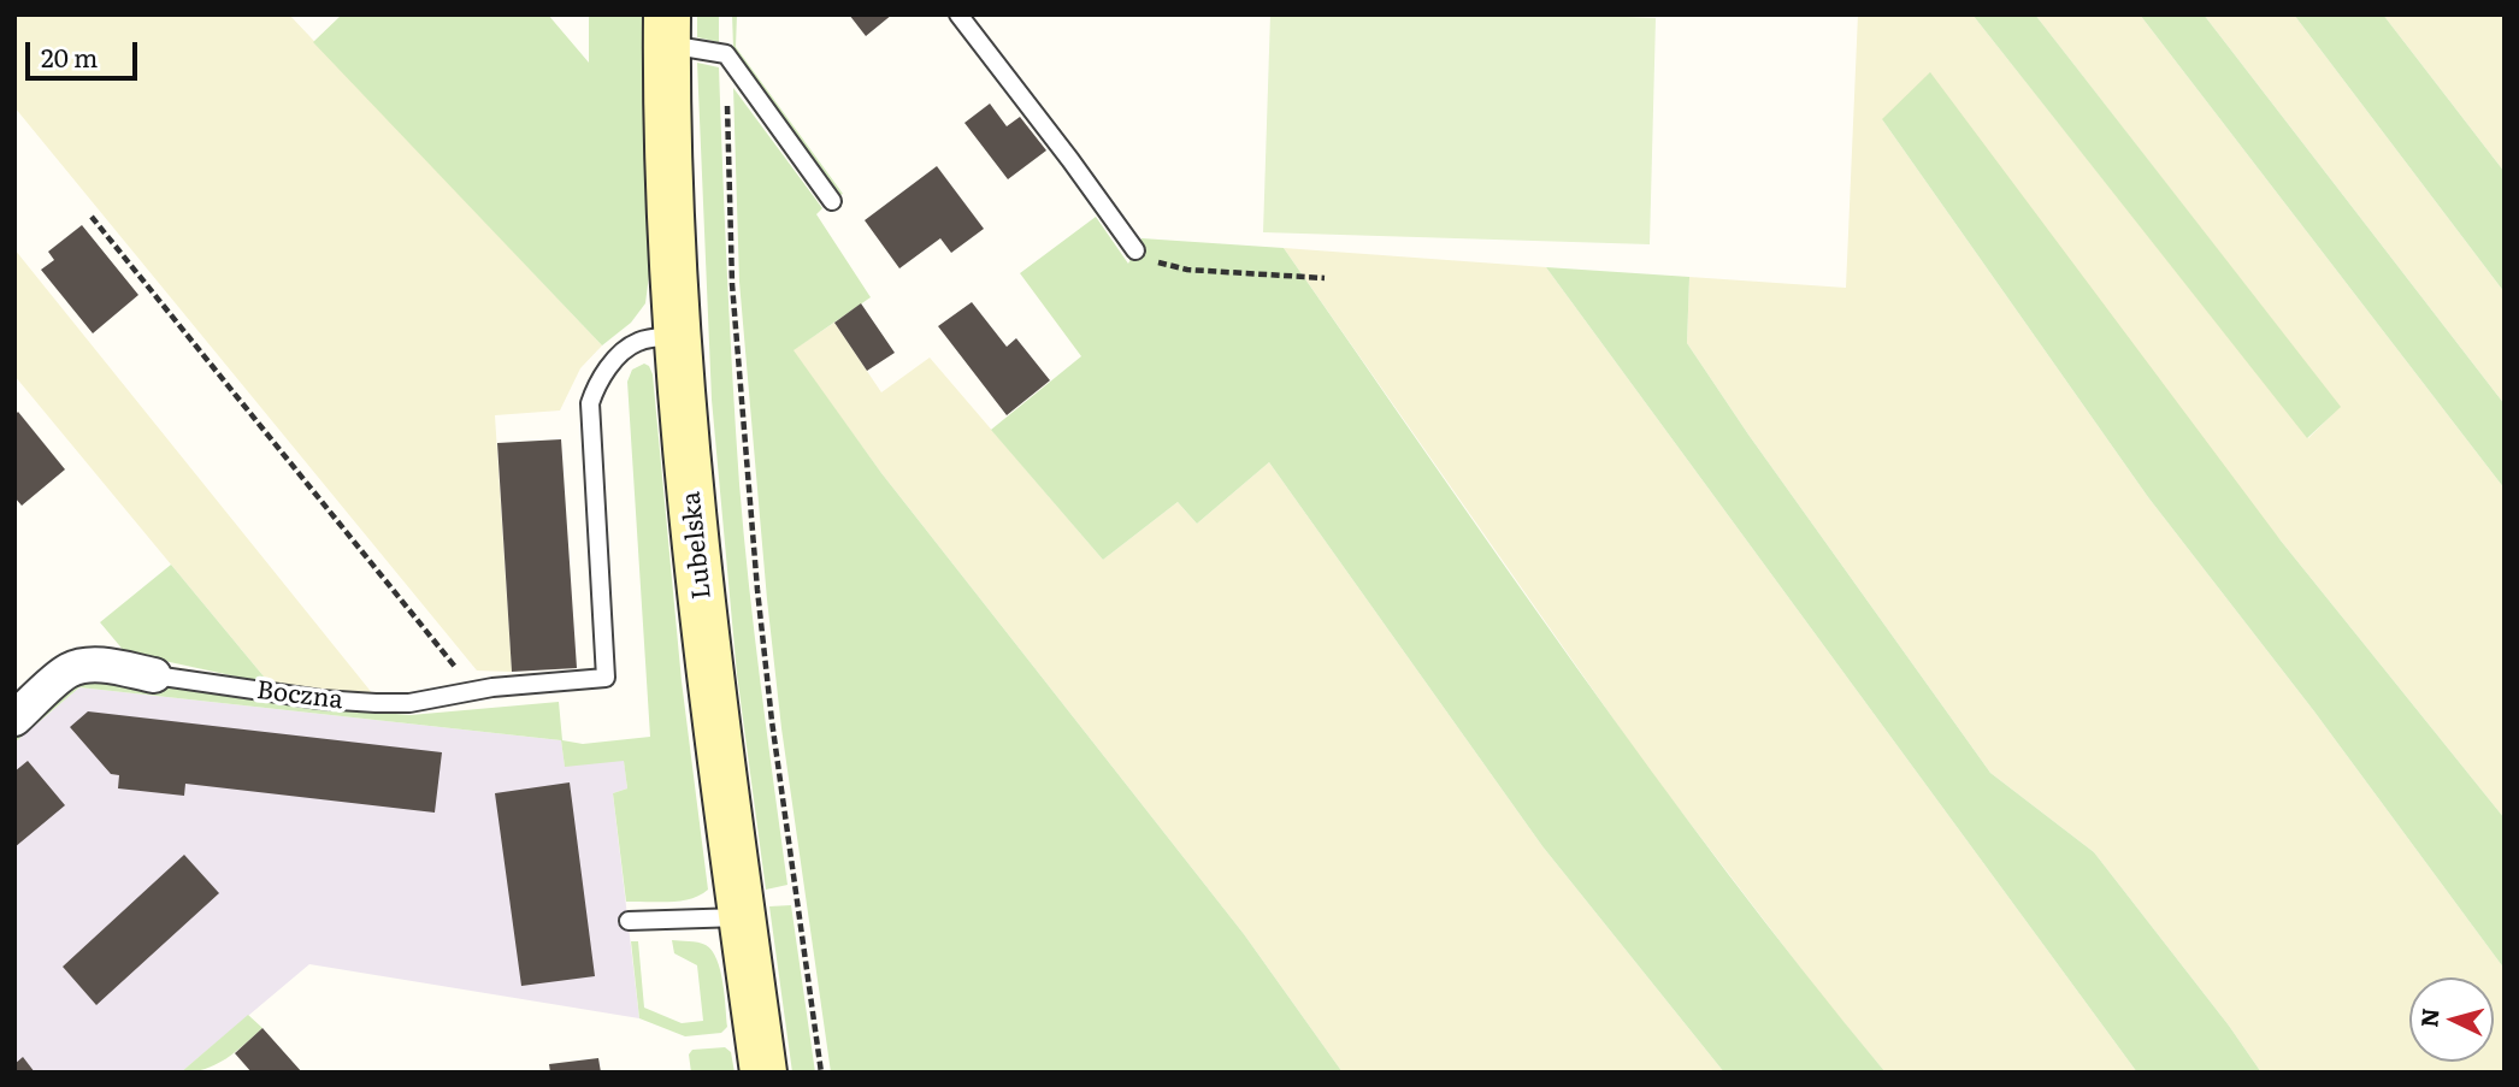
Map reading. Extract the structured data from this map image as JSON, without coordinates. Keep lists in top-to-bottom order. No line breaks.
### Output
{"streets":{"street":["Lubelska","Boczna"]},"crossings":[["Lubelska","Boczna"]],"scale_bar":"20 m","north":"left"}
